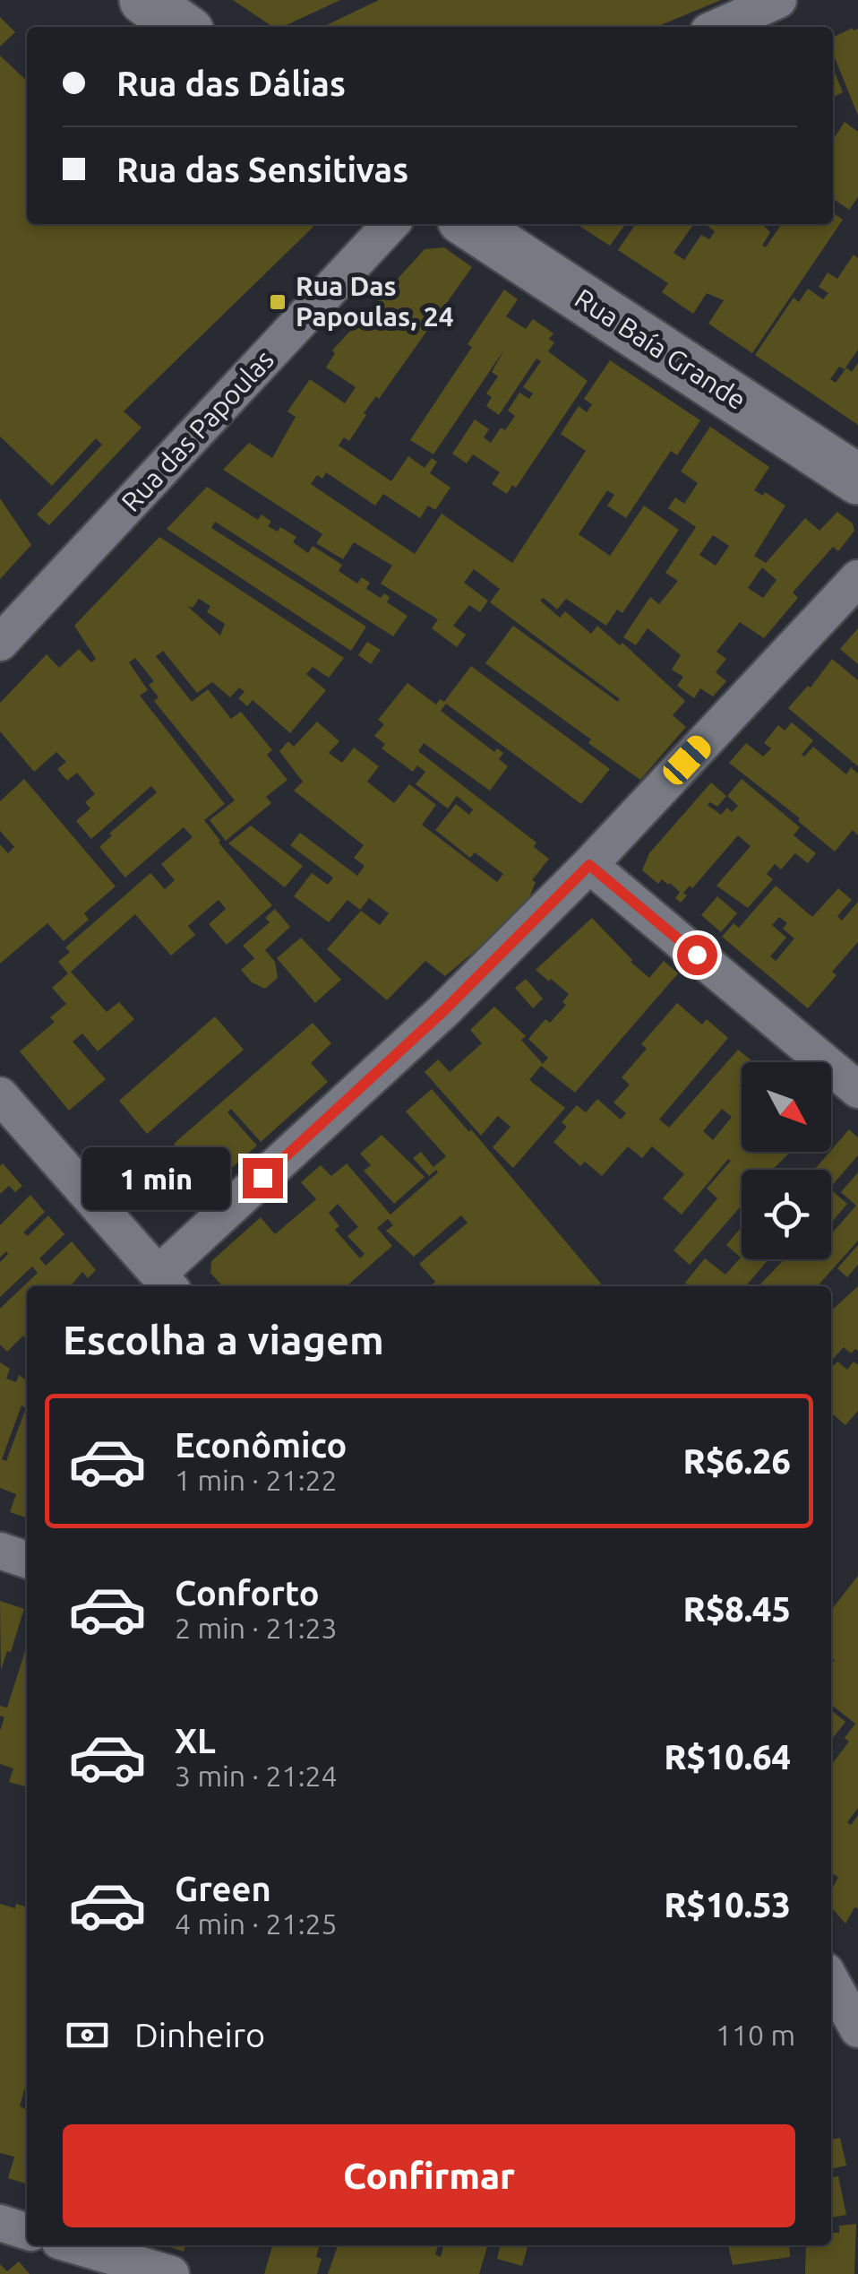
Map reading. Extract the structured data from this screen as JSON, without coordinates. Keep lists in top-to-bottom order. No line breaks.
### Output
{"streets":{"main road":["Rua Baía Grande"],"street":["Rua das Papoulas"]},"places":{"transit":["Rua Das Papoulas, 24"]},"north":"bottom right","page":{"banner":["Rua das Dálias","Rua das Sensitivas"],"bubble":"1 min","heading":"Escolha a viagem","list":[{"name":"Econômico","note":"1 min · 21:22","value":"R$6.26"},{"name":"Conforto","note":"2 min · 21:23","value":"R$8.45"},{"name":"XL","note":"3 min · 21:24","value":"R$10.64"},{"name":"Green","note":"4 min · 21:25","value":"R$10.53"}],"pay":["Dinheiro","110 m"],"buttons":"Confirmar"}}
